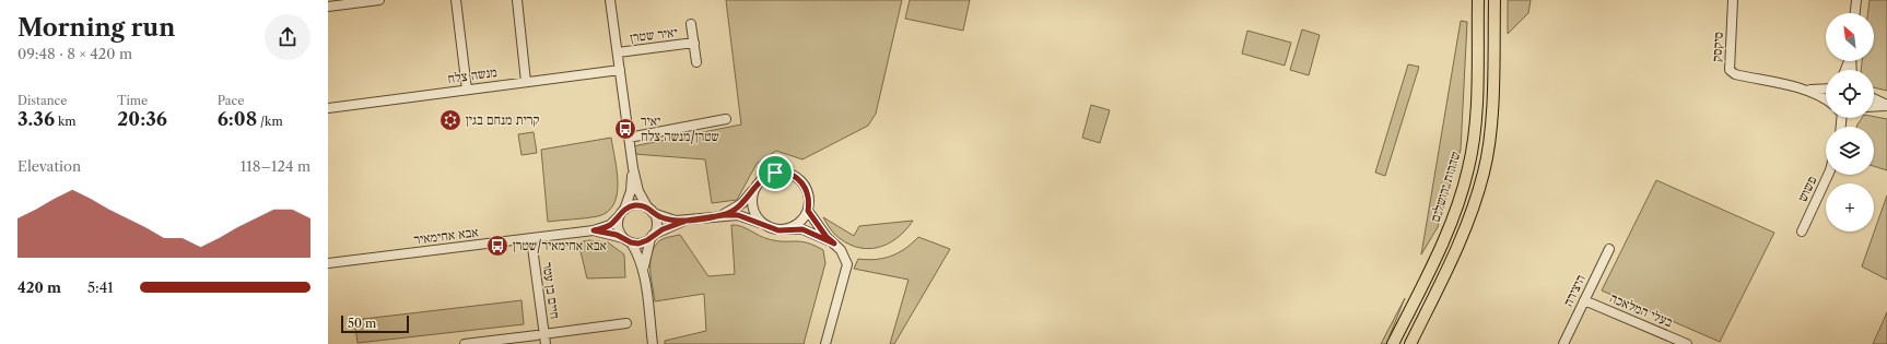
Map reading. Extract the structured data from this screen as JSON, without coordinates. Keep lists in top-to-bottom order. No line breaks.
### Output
{"streets":{"main road":["שדרות ירושלים"],"street":["יאיר שטרן","סיקסק","מנשה צלח","פשוש","אבא אחימאיר","חיים בן עטר","היצירה","בעלי המלאכה"]},"crossings":[["יאיר שטרן","מנשה צלח"],["יאיר שטרן","אבא אחימאיר"],["אבא אחימאיר","חיים בן עטר"],["היצירה","בעלי המלאכה"]],"places":{"synagogue":["קרית מנחם בגין"],"bus stop":["יאיר שטרן/מנשה צלח","אבא אחימאיר/שטרן"]},"scale_bar":"50 m","north":"top left","page":{"heading":["Morning run","09:48 · 8 × 420 m"],"map_buttons":"+","stats":[["Distance","3.36 km"],["Time","20:36"],["Pace","6:08 /km"]],"chart":["Elevation","118–124 m"],"list":[{"name":"420 m","note":"5:41"}],"scale":"50 m"}}
